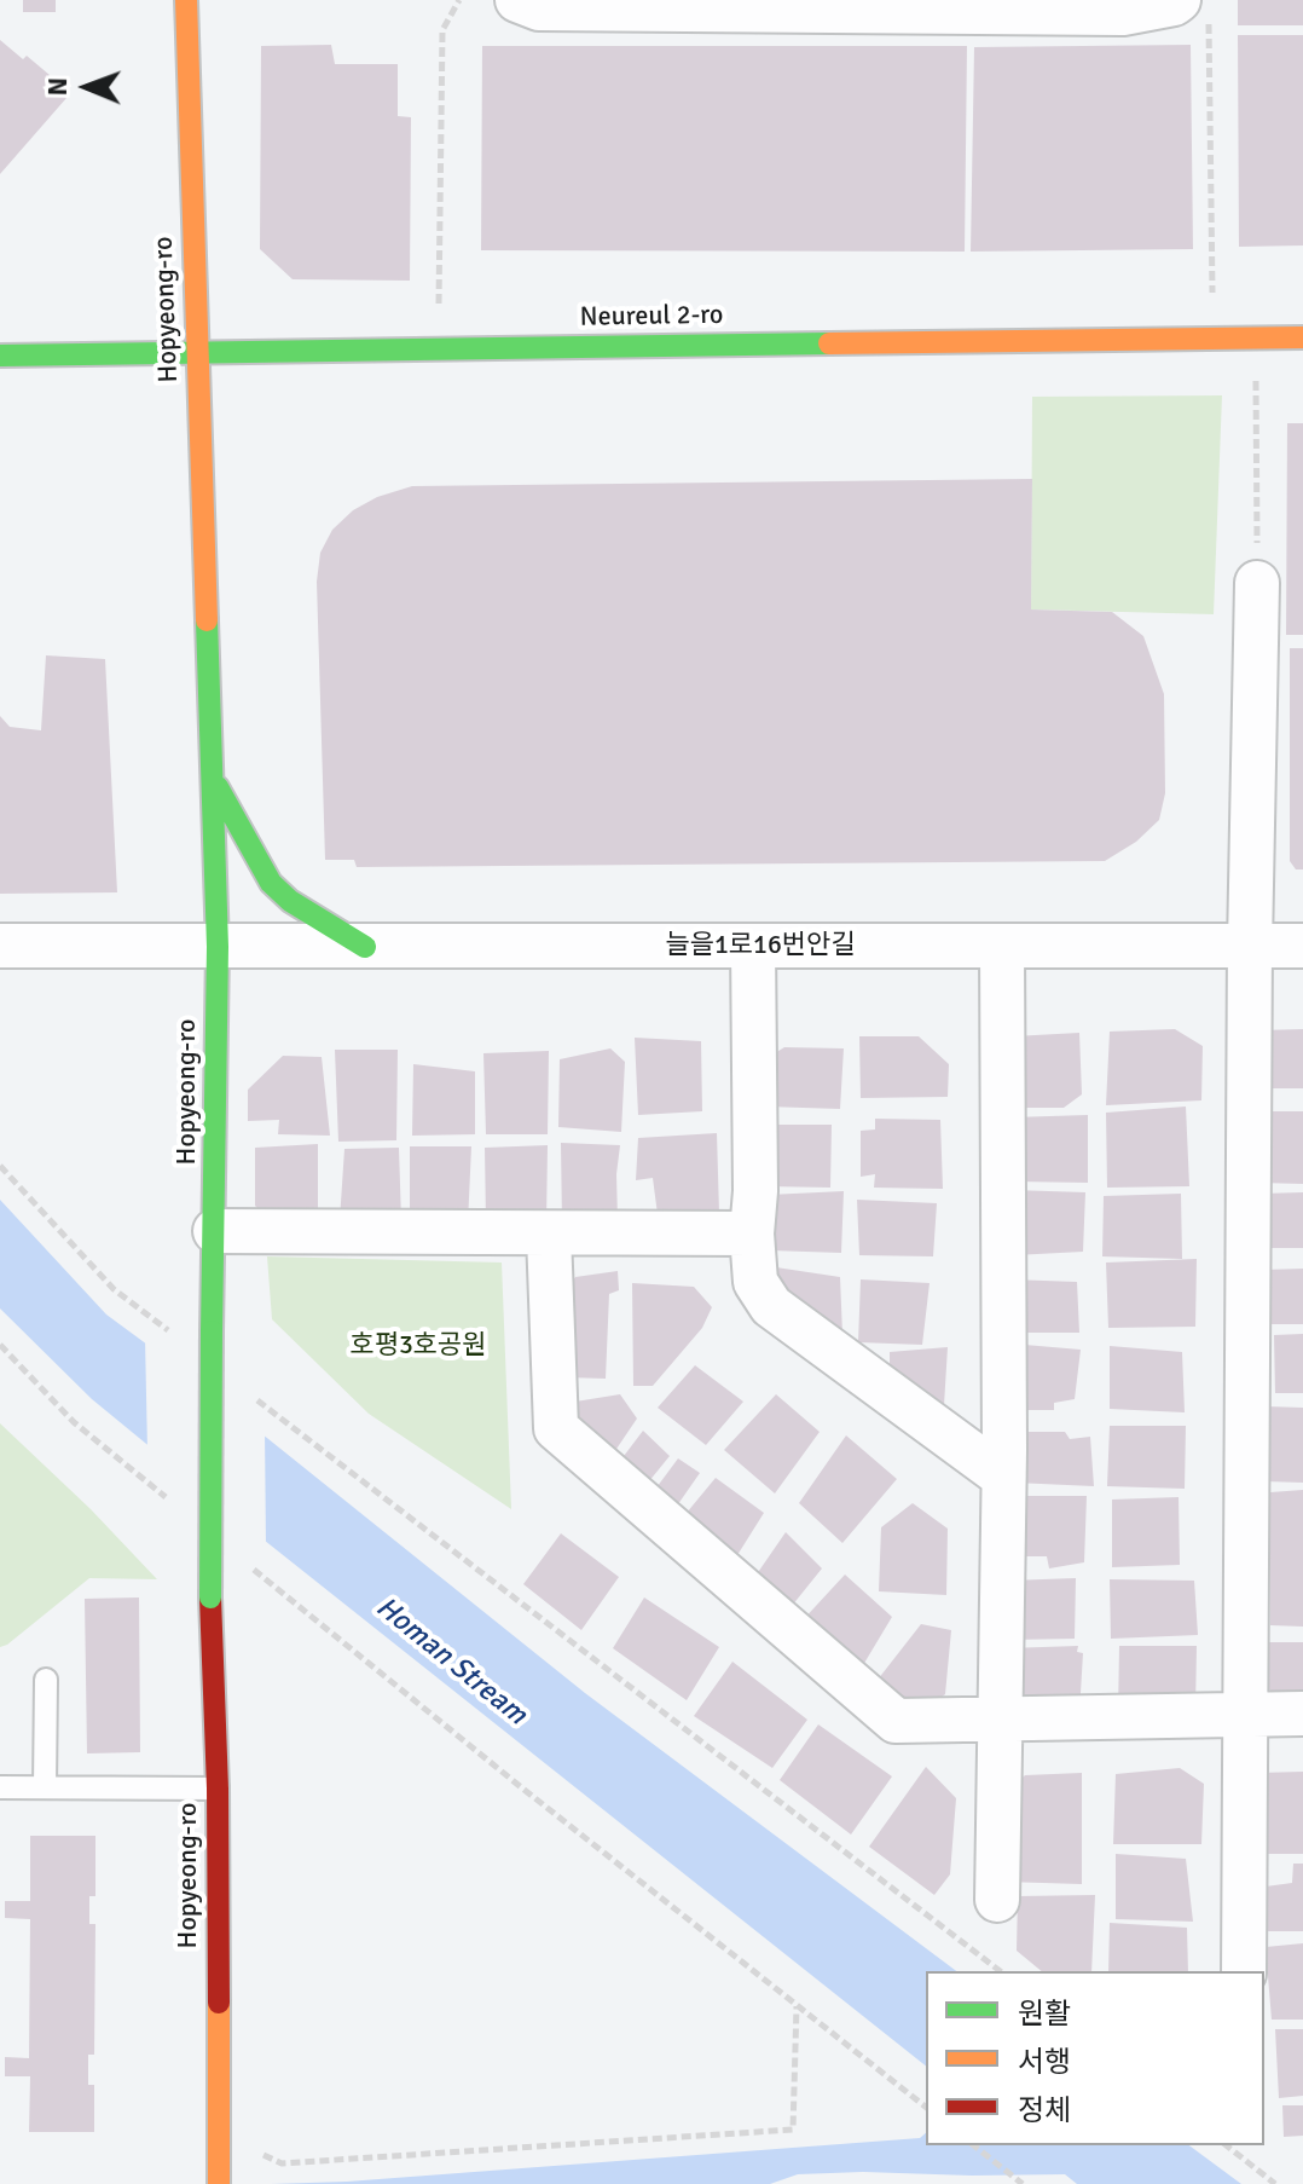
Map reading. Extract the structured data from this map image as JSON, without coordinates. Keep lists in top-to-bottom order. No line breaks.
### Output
{"streets":{"street":["Hopyeong-ro","Neureul 2-ro","늘을1로16번안길"]},"crossings":[["Hopyeong-ro","Neureul 2-ro"],["Hopyeong-ro","늘을1로16번안길"]],"water":["Homan Stream"],"parks":["호평3호공원"],"legend":["원활","서행","정체"],"north":"left"}
